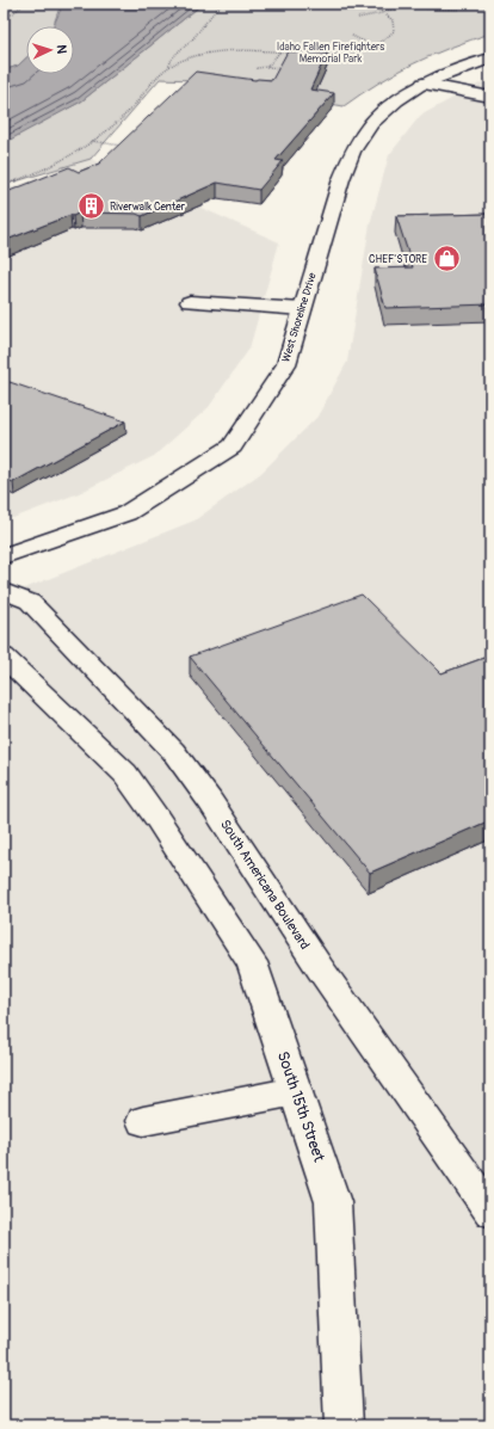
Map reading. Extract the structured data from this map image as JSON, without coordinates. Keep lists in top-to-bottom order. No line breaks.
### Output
{"streets":{"main road":["West Shoreline Drive","South Americana Boulevard","South 15th Street"]},"parks":["Idaho Fallen Firefighters Memorial Park"],"places":{"building":["Riverwalk Center"],"shop":["CHEF'STORE"]},"north":"right"}
